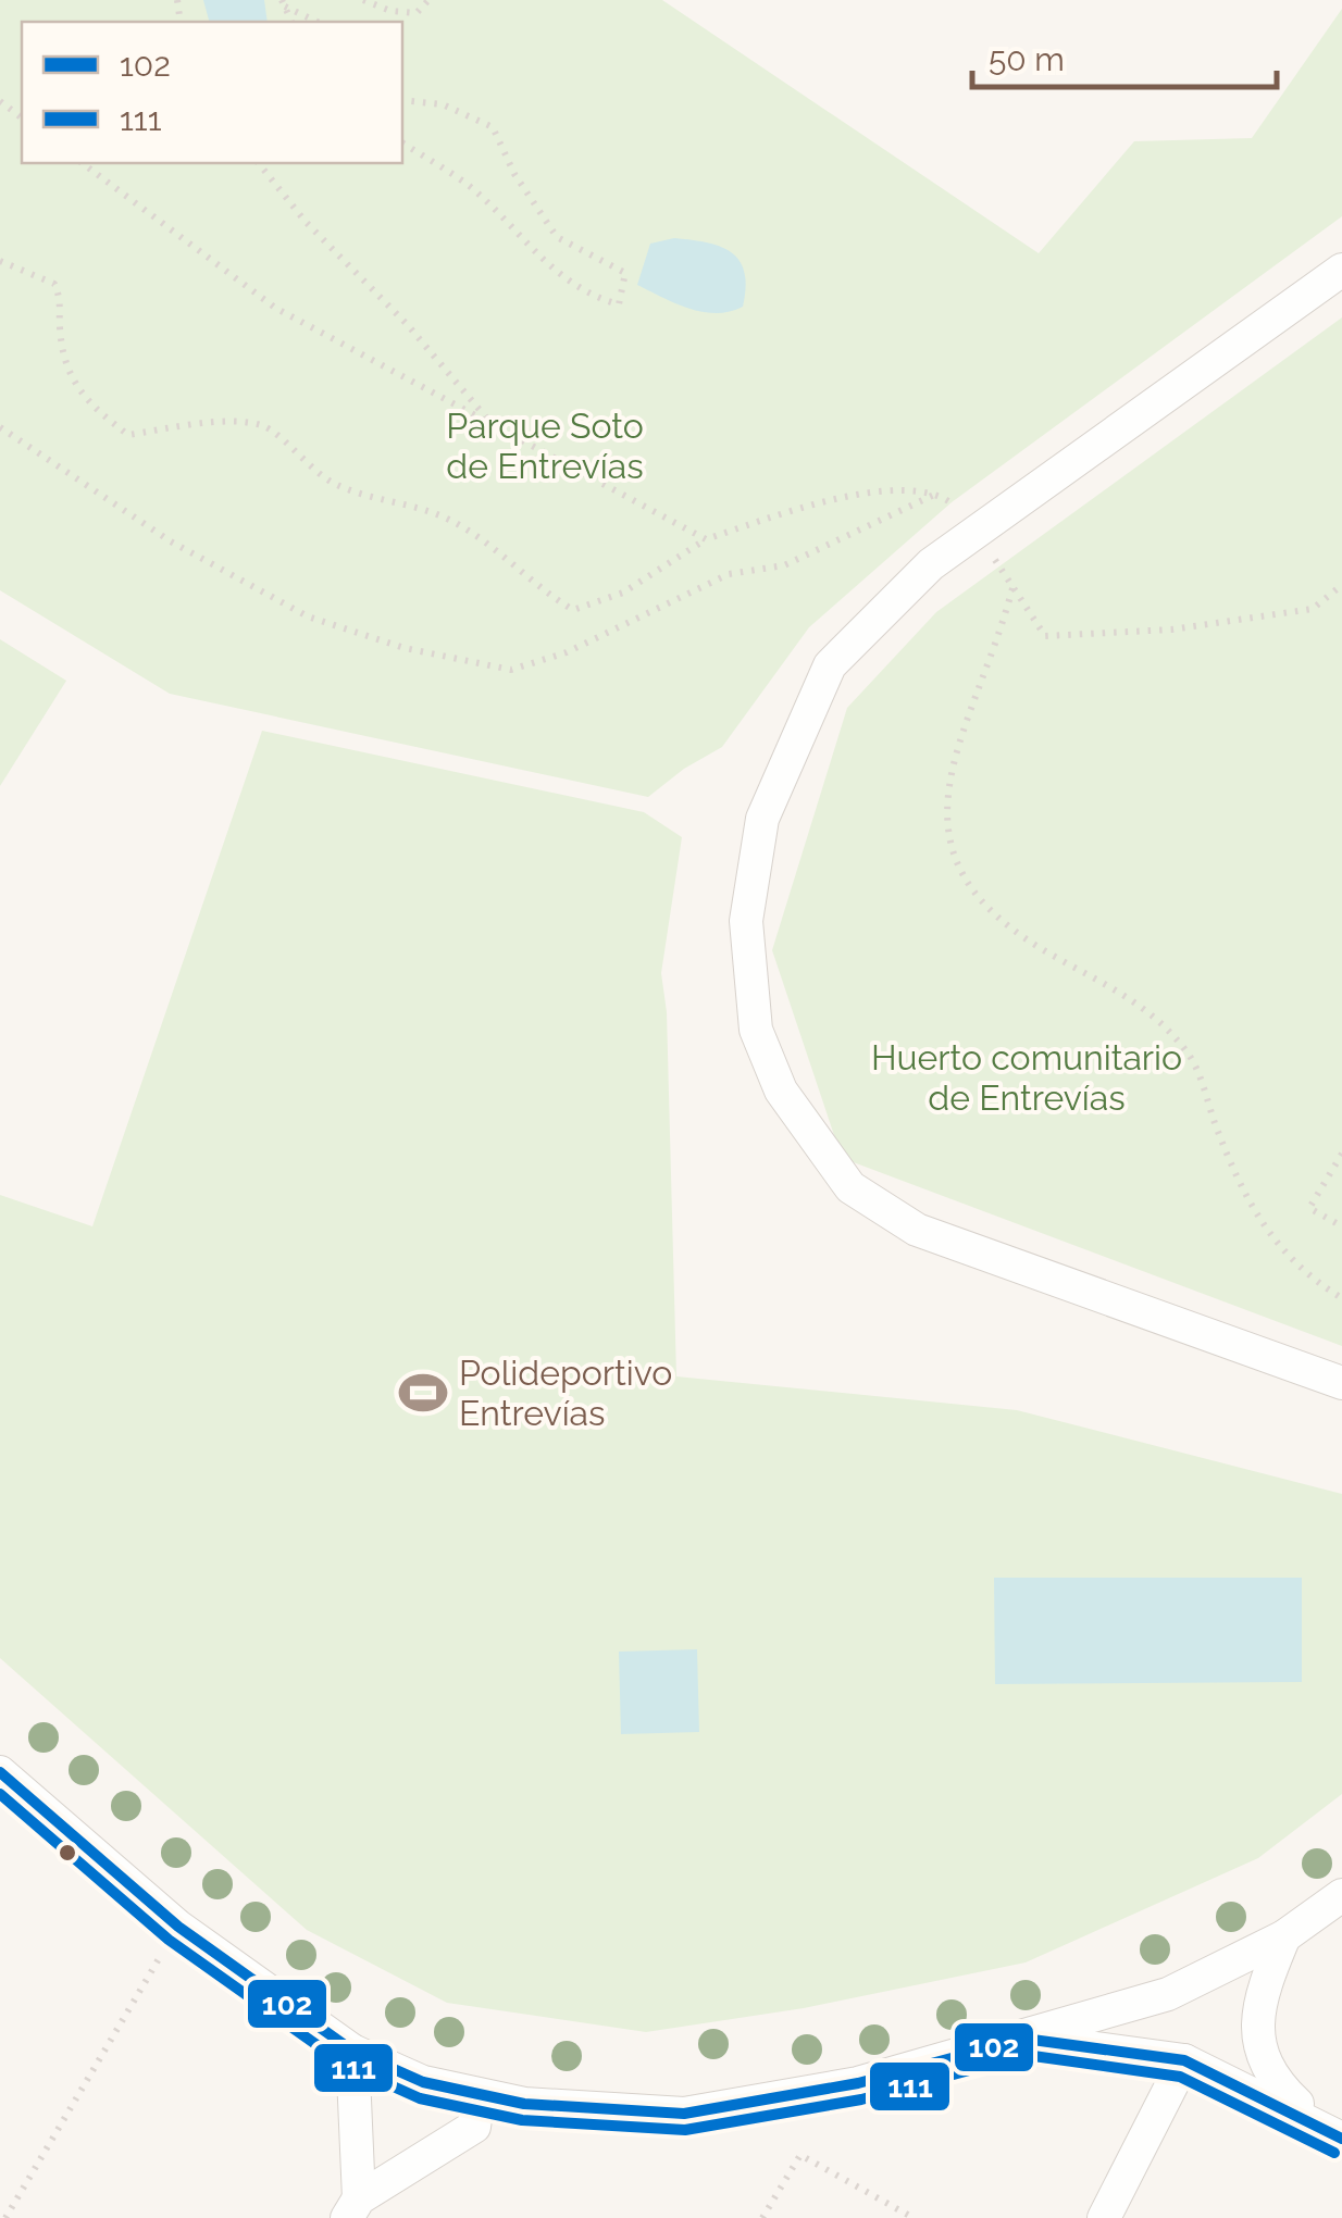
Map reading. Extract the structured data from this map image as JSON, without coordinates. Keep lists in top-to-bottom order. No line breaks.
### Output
{"parks":["Parque Soto de Entrevías","Huerto comunitario de Entrevías"],"places":{"sports":["Polideportivo Entrevías"]},"lines":["transit line 102","transit line 111"],"legend":["102","111"],"scale_bar":"50 m"}
